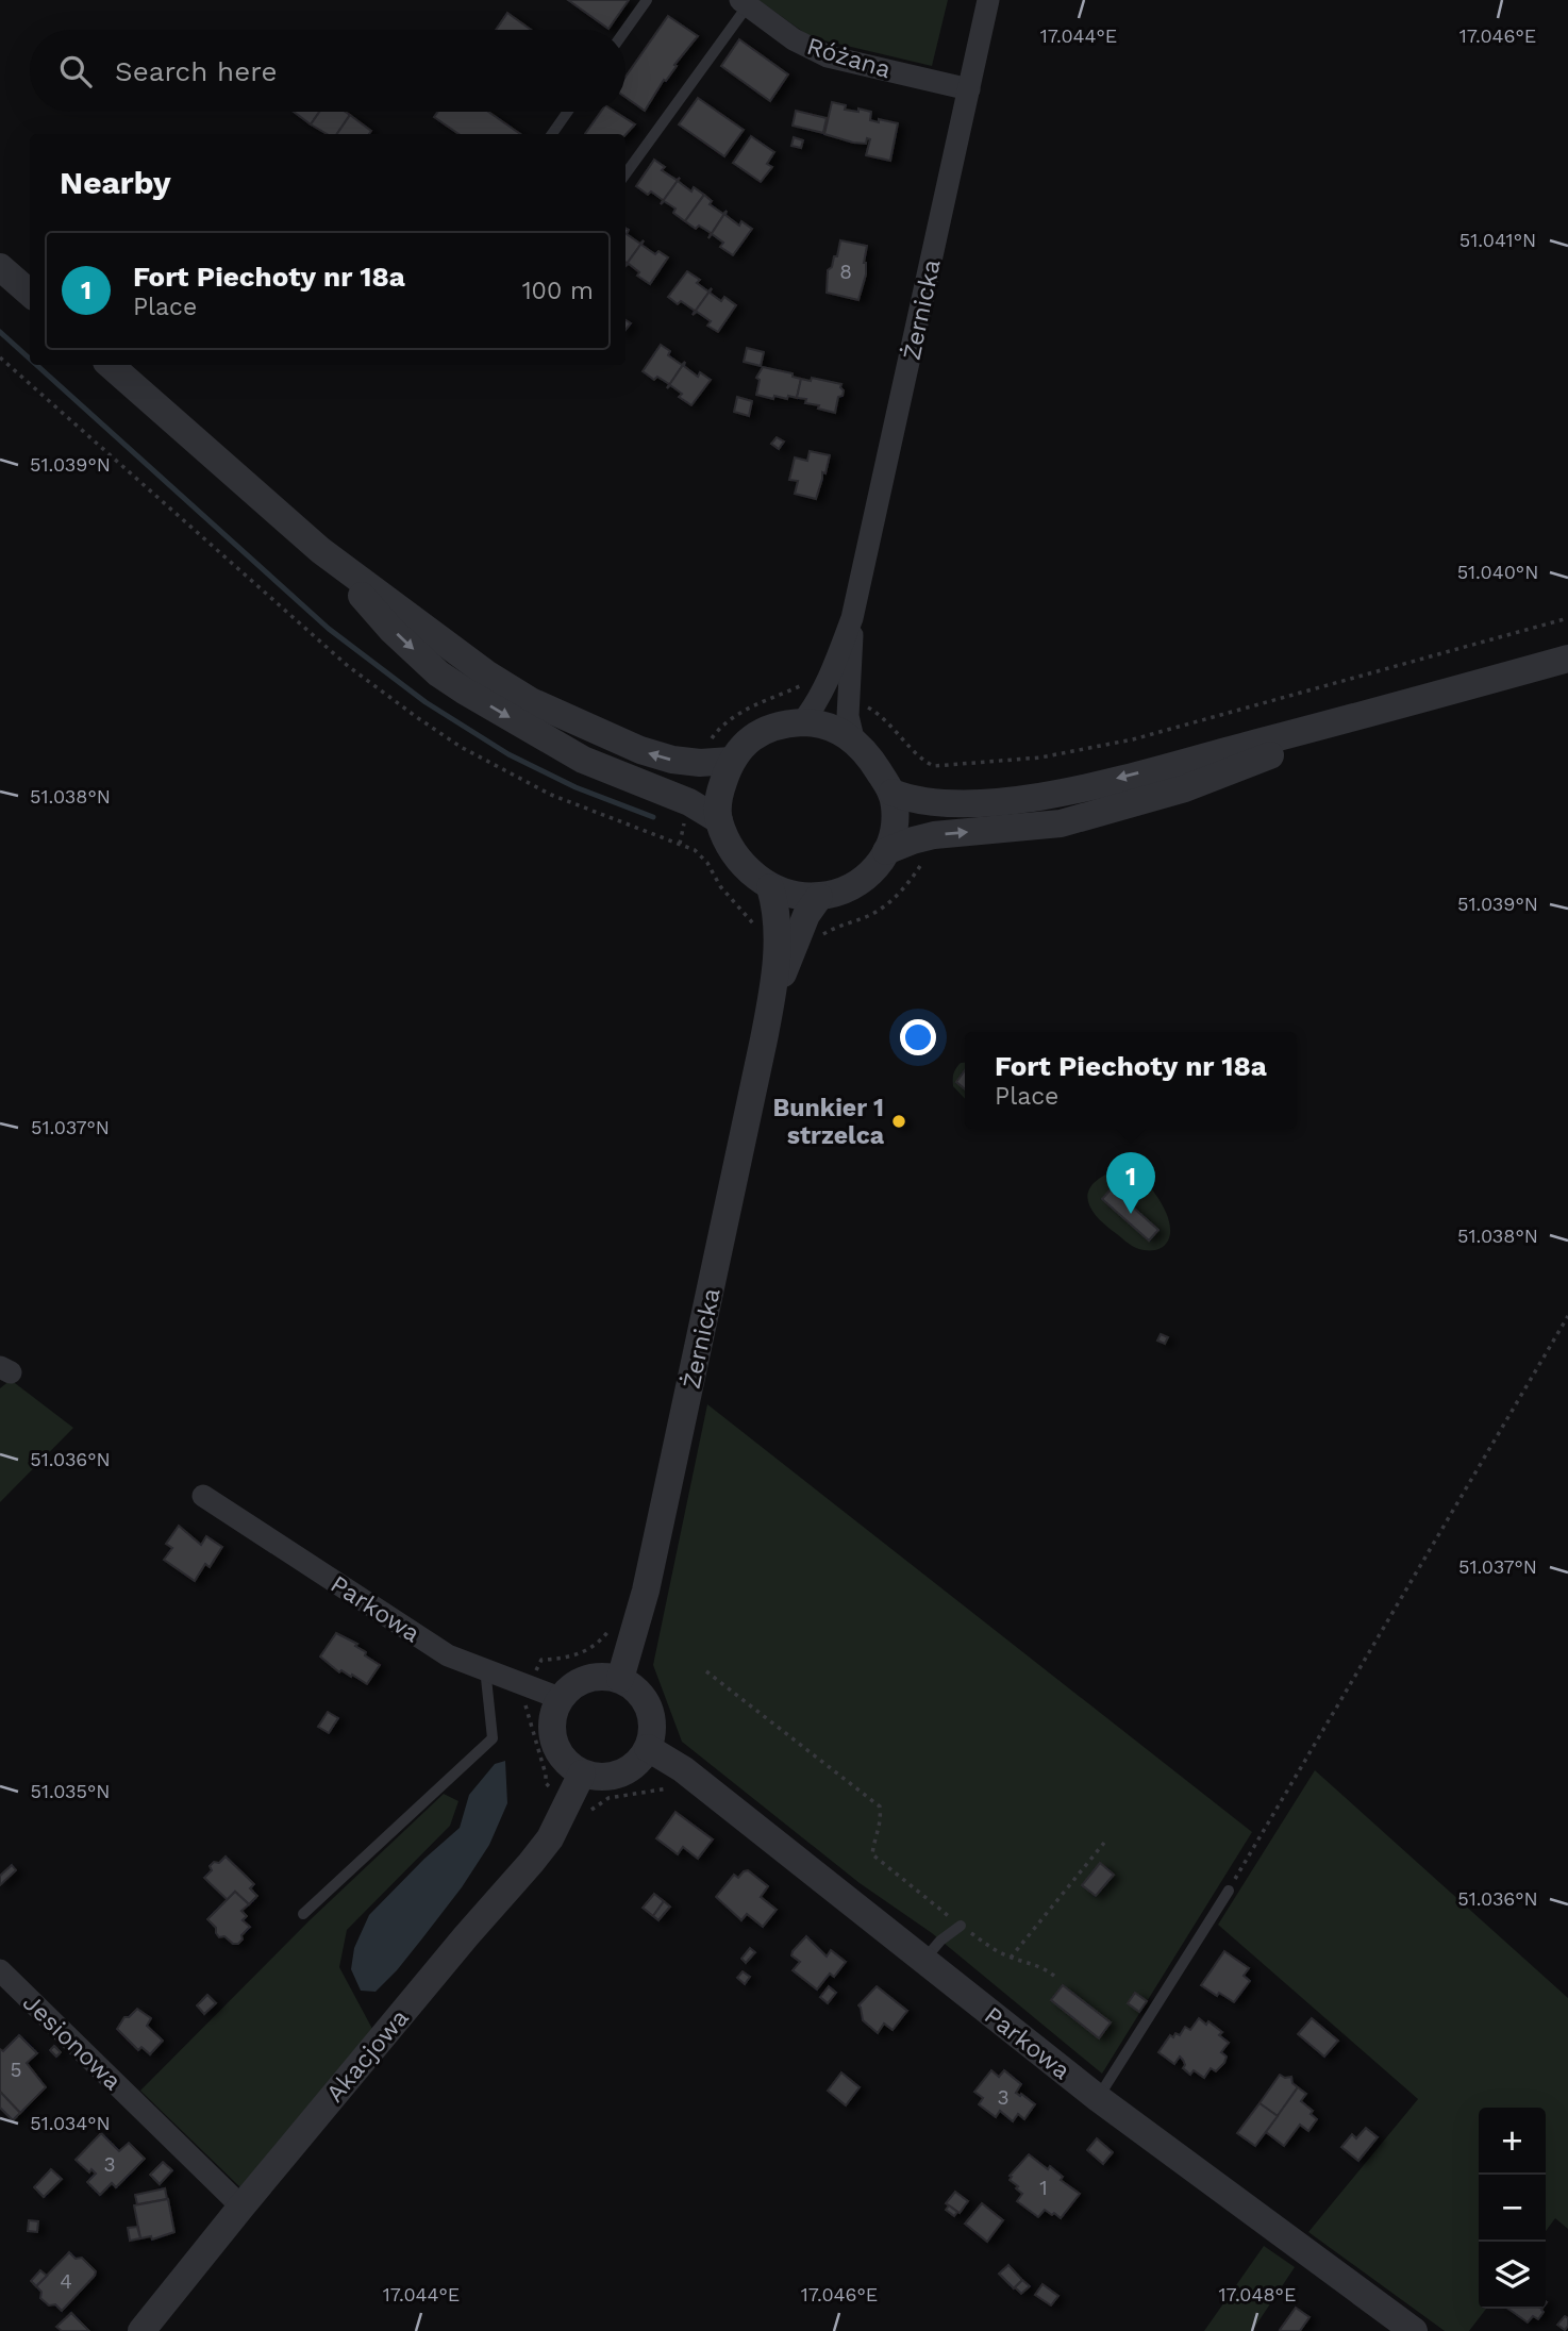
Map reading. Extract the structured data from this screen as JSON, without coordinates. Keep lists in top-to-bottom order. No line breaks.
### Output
{"streets":{"street":["Różana","Żernicka","Parkowa","Jesionowa","Akacjowa"]},"crossings":[["Różana","Żernicka"],["Żernicka","Parkowa"],["Żernicka","Akacjowa"],["Parkowa","Akacjowa"],["Jesionowa","Akacjowa"]],"places":["Bunkier 1 strzelca"],"house_numbers":["8","5","3","3","1","4"],"page":{"search":"Search here","heading":"Nearby","list":[{"mark":"1","name":"Fort Piechoty nr 18a","note":"Place","value":"100 m"}],"popup":["Fort Piechoty nr 18a","Place"],"pins":"1","map_buttons":["+","−"]},"coordinates":["17.044°E","17.046°E","51.041°N","51.039°N","51.040°N","51.038°N","51.037°N","51.036°N","51.035°N","51.034°N","17.048°E"]}
